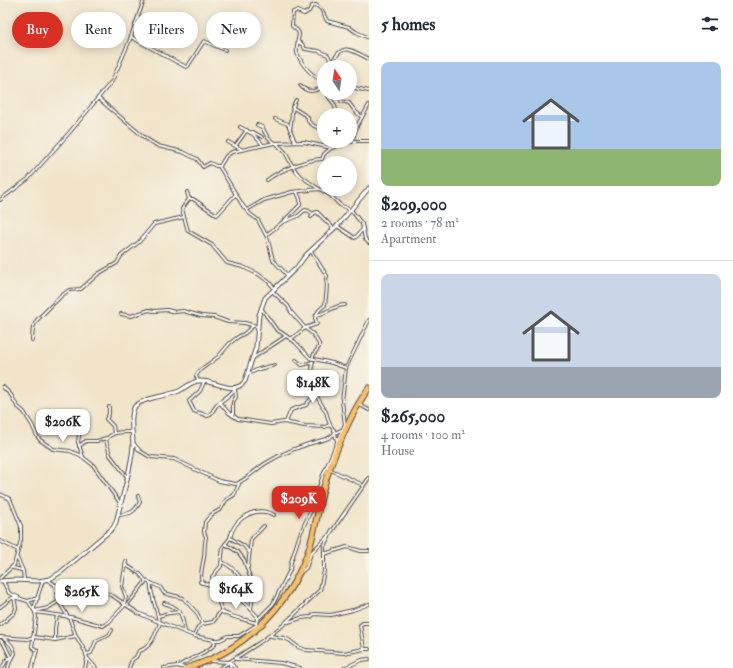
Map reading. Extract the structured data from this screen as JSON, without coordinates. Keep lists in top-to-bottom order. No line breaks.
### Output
{"north":"top","page":{"heading":"5 homes","chip":["Buy","Rent","Filters","New"],"list":[{"name":"$209,000","note":"2 rooms · 78 m² · Apartment"},{"name":"$265,000","note":"4 rooms · 100 m² · House"}],"map_buttons":["+","−"],"price":["$148K","$206K","$209K","$164K","$265K"]}}
